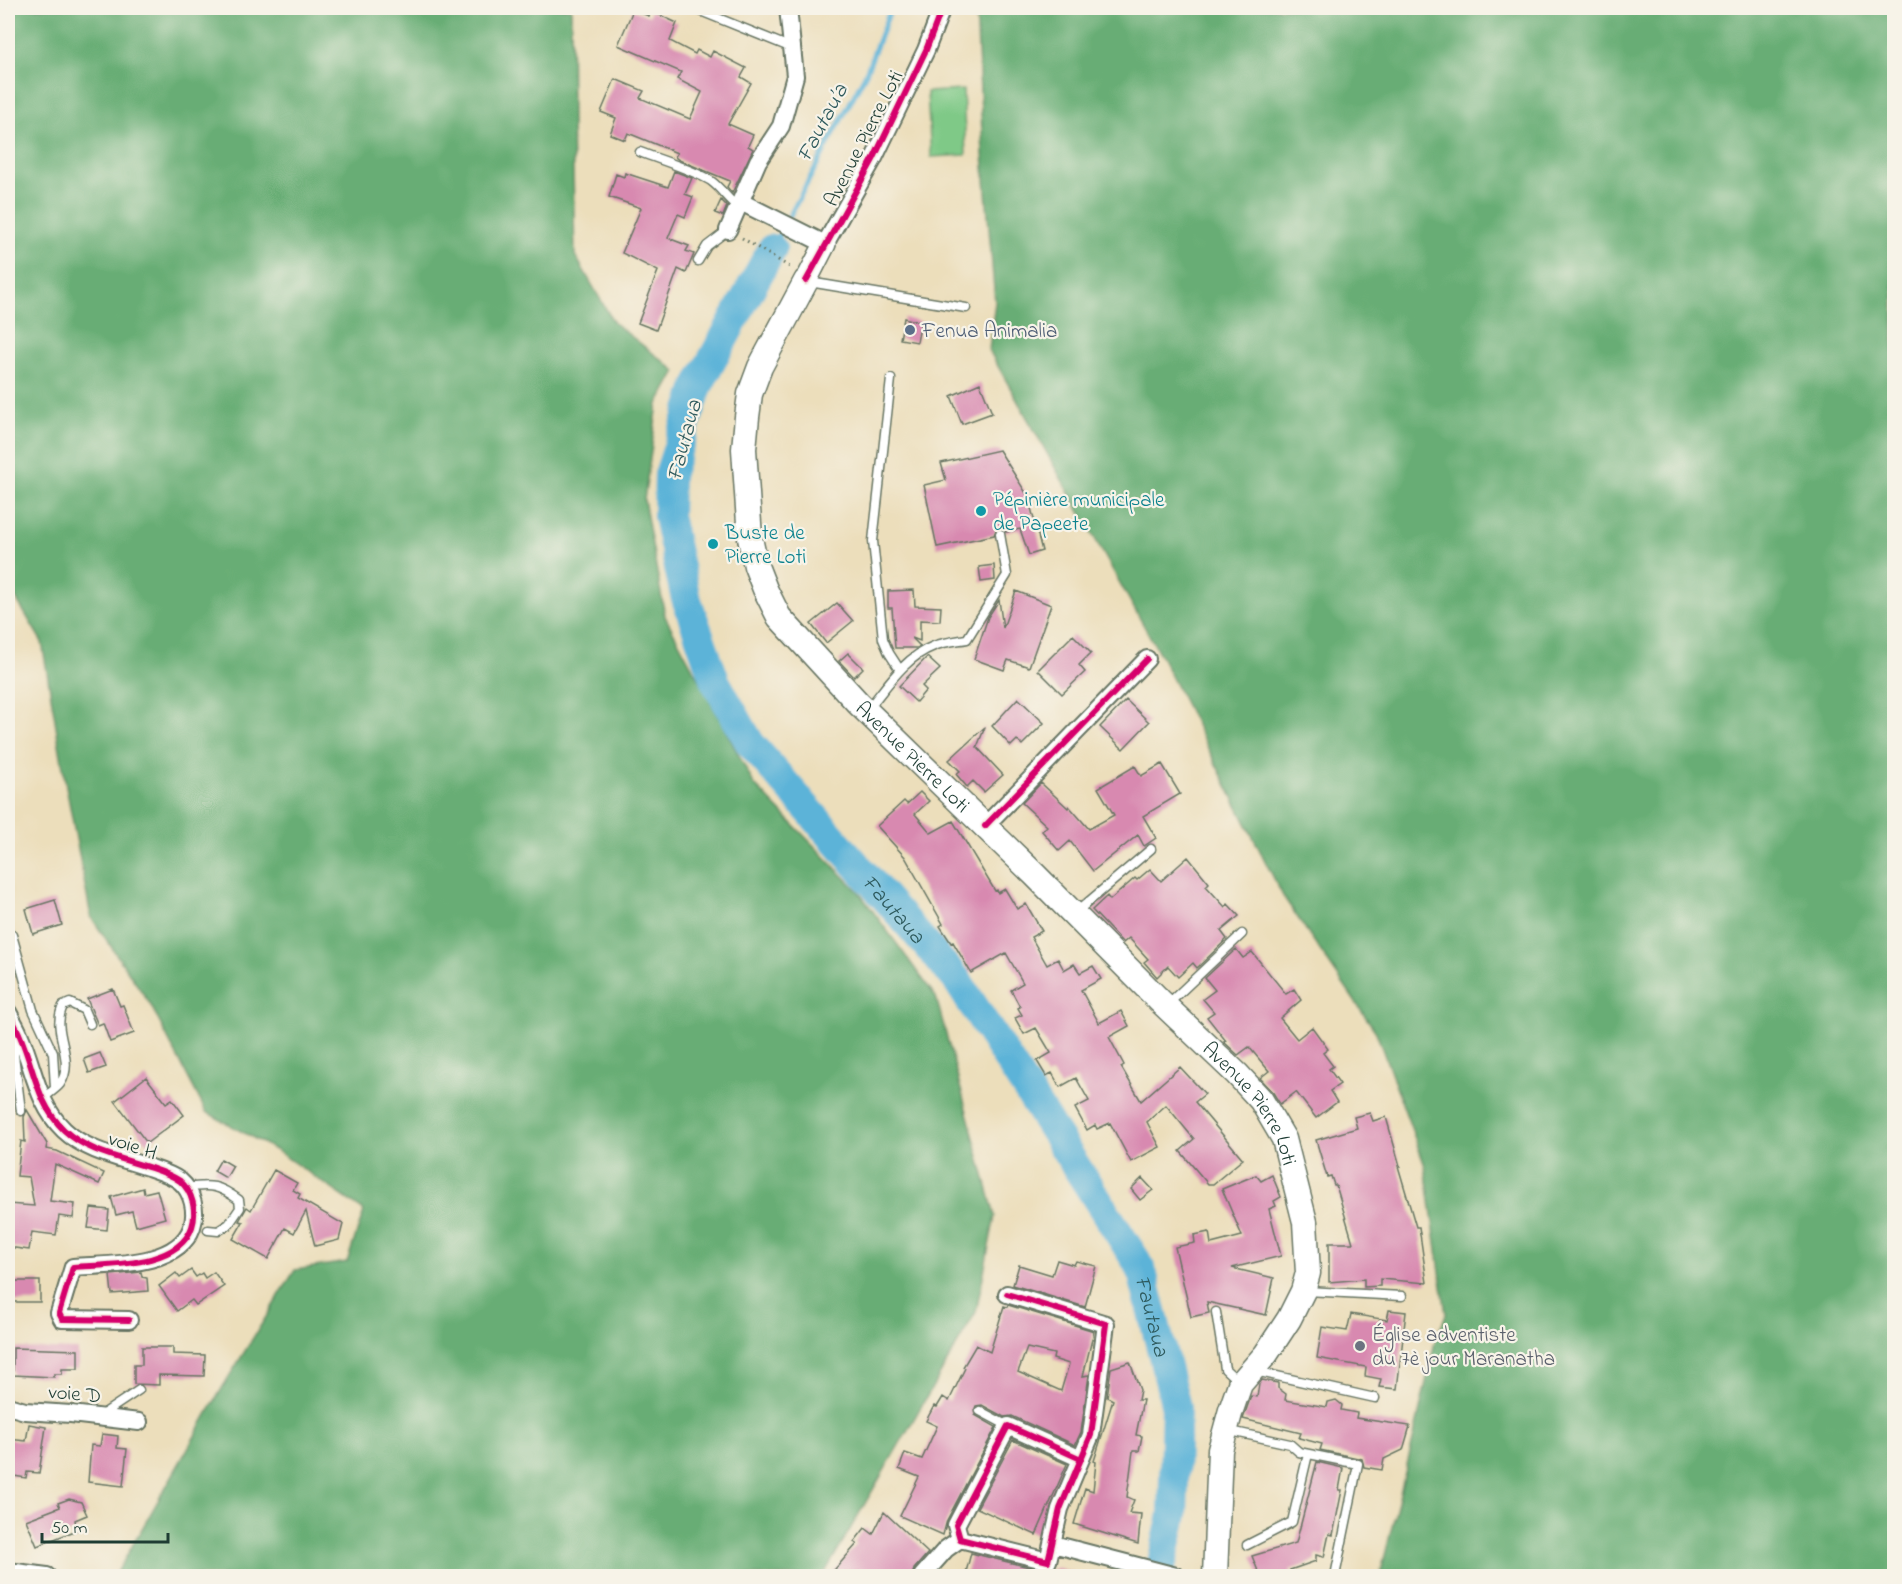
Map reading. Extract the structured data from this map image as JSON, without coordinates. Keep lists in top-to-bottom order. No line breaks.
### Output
{"streets":{"main road":["Avenue Pierre Loti"],"street":["voie H","voie D"]},"water":["Fautau’a","Fautaua"],"places":["Fenua Animalia","Pépinière municipale de Papeete","Buste de Pierre Loti","Église adventiste du 7è jour Maranatha"],"scale_bar":"50 m"}
